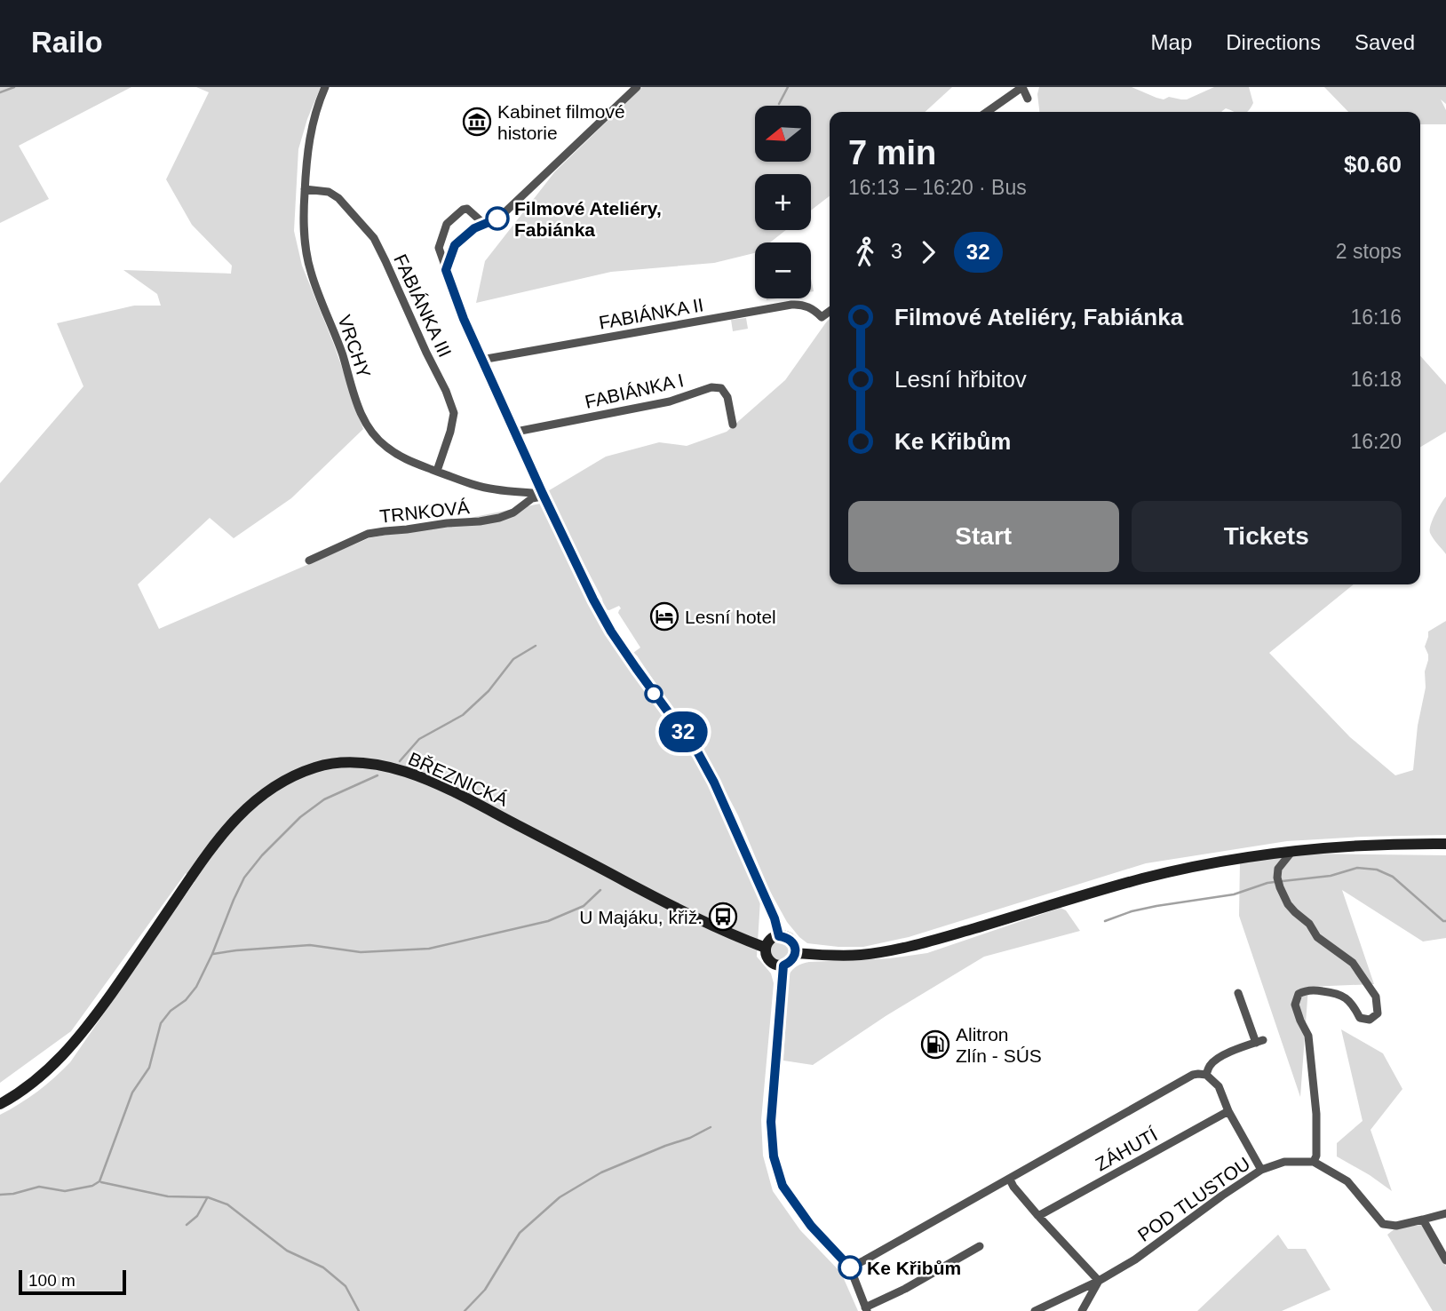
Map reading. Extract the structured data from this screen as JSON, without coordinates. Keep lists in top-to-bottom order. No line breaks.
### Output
{"streets":{"main road":["BŘEZNICKÁ"],"street":["FABIÁNKA III","FABIÁNKA II","VRCHY","FABIÁNKA I","TRNKOVÁ","ZÁHUTÍ","POD TLUSTOU"]},"crossings":[["FABIÁNKA III","VRCHY"],["VRCHY","TRNKOVÁ"]],"places":{"museum":["Kabinet filmové historie"],"other":["Filmové Ateliéry, Fabiánka","Ke Křibům"],"hotel":["Lesní hotel"],"bus stop":["U Majáku, křiž."],"fuel station":["Alitron Zlín - SÚS"]},"lines":["bus line 32"],"scale_bar":"100 m","north":"left","page":{"header":"Railo","nav":["Map","Directions","Saved"],"on_map":"32","map_buttons":["+","−"],"heading":["7 min","16:13 – 16:20 · Bus","$0.60"],"legs":["3","32","2 stops"],"list":[{"name":"Filmové Ateliéry, Fabiánka","value":"16:16"},{"name":"Lesní hřbitov","value":"16:18"},{"name":"Ke Křibům","value":"16:20"}],"buttons":["Start","Tickets"],"scale":"100 m"}}
